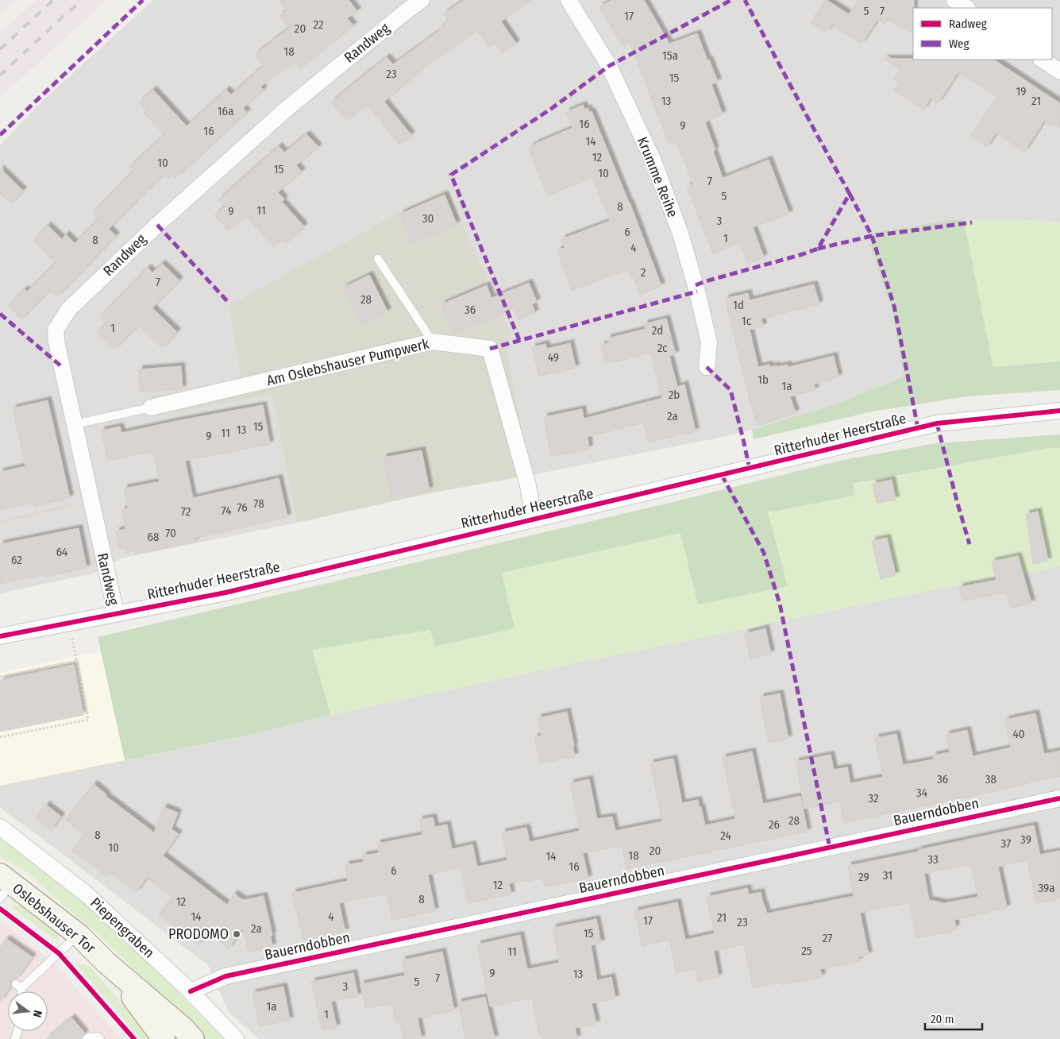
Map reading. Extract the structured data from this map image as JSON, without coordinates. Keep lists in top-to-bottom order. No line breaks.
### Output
{"streets":{"main road":["Oslebshauser Tor"],"street":["Randweg","Krumme Reihe","Am Oslebshauser Pumpwerk","Ritterhuder Heerstraße","Bauerndobben","Piepengraben"]},"crossings":[["Randweg","Ritterhuder Heerstraße"],["Am Oslebshauser Pumpwerk","Ritterhuder Heerstraße"],["Bauerndobben","Piepengraben"]],"places":["PRODOMO"],"house_numbers":["5","7","17","22","20","18","15a","23","15","19","13","21","16a","16","9","16","14","12","10","15","10","7","5","8","11","9","30","3","6","1","8","4","2","7","28","1d","36","1c","1","2d","2c","49","1b","1a","2b","2a","15","13","11","9","78","76","74","72","70","68","64","62","40","36","38","34","32","28","26","8","24","39","37","10","20","18","14","33","16","6","31","29","12","39a","8","12","14","4","21","17","23","2a","15","27","25","11","9","13","7","5","3","1a","1"],"legend":["Radweg","Weg"],"scale_bar":"20 m","north":"right"}
